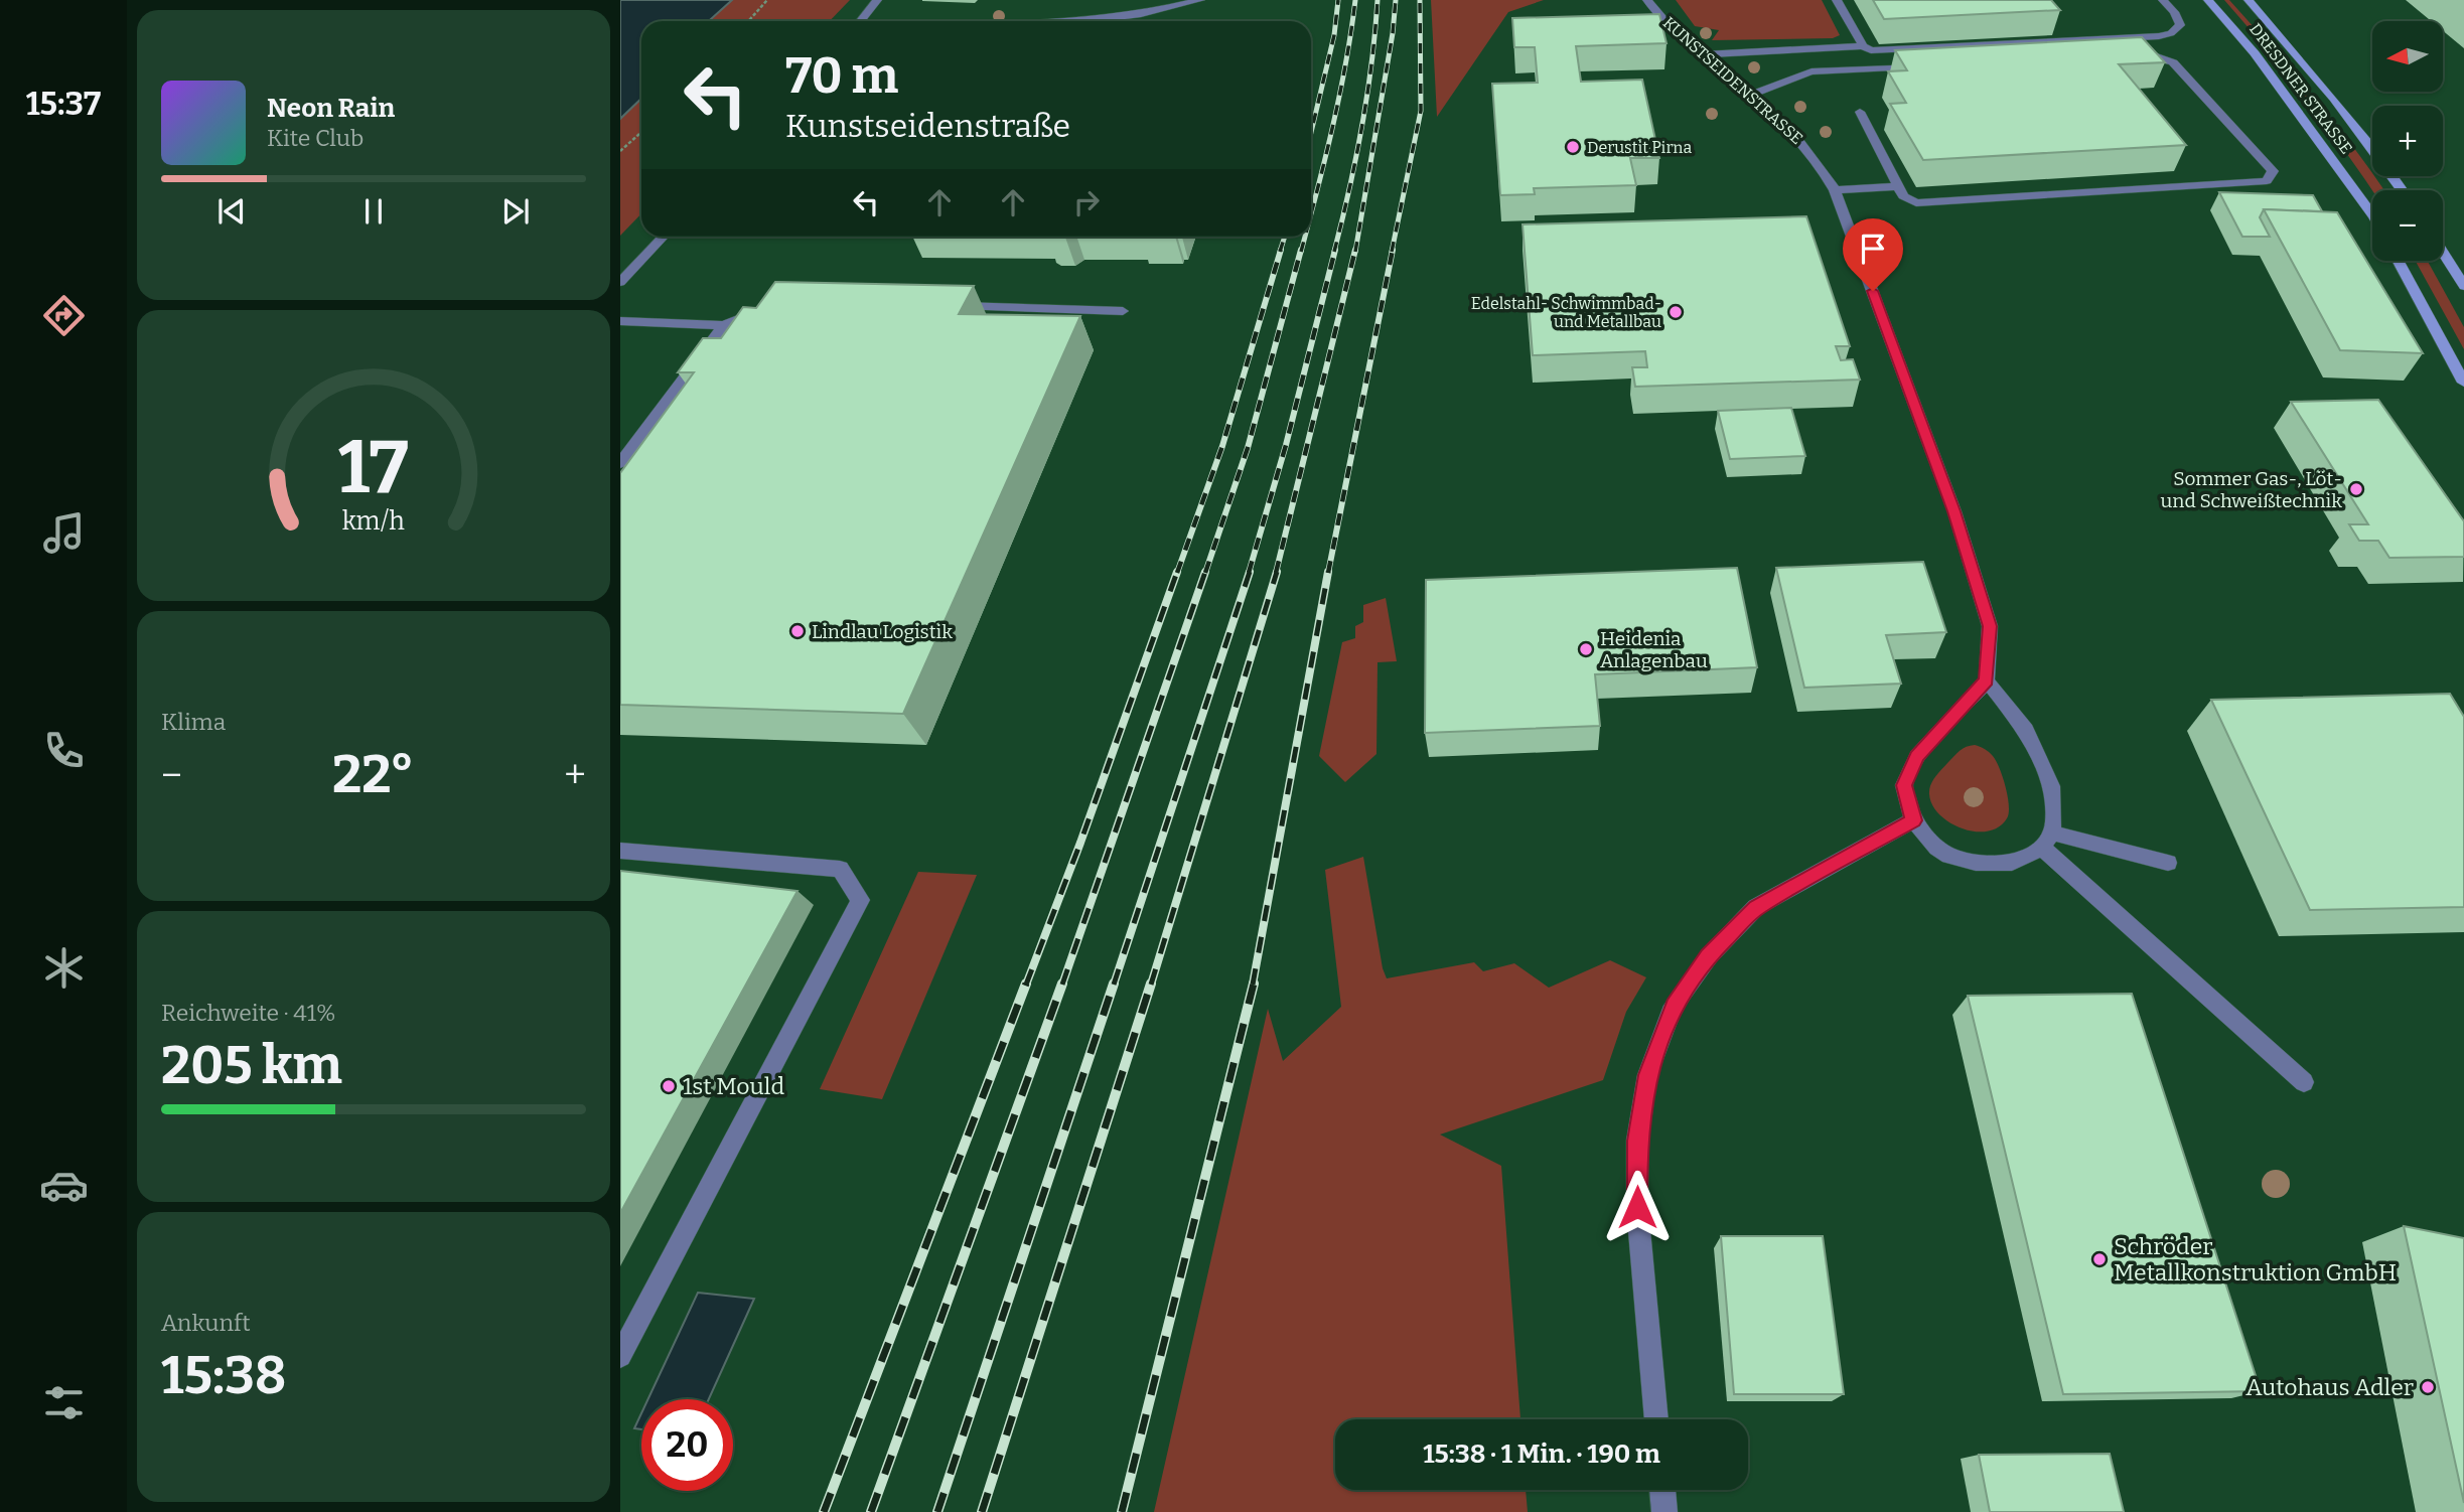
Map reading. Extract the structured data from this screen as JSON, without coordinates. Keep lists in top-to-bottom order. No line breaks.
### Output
{"streets":{"main road":["DRESDNER STRASSE"],"street":["KUNSTSEIDENSTRASSE"]},"places":["Derustit Pirna","Edelstahl- Schwimmbad- und Metallbau","Sommer Gas-, Löt- und Schweißtechnik","Lindlau Logistik","Heidenia Anlagenbau","1st Mould","Schröder Metallkonstruktion GmbH","Autohaus Adler"],"north":"left","page":{"tabs":"15:37","map_buttons":["+","−"],"turn":["70 m","Kunstseidenstraße"],"song":["Neon Rain","Kite Club"],"tile":["Klima",["Reichweite · 41%","205 km"],["Ankunft","15:38"]],"heat":["−","22°","+"],"limit":"20","trip":"15:38 · 1 Min. · 190 m","gauge":["17","km/h"]}}
